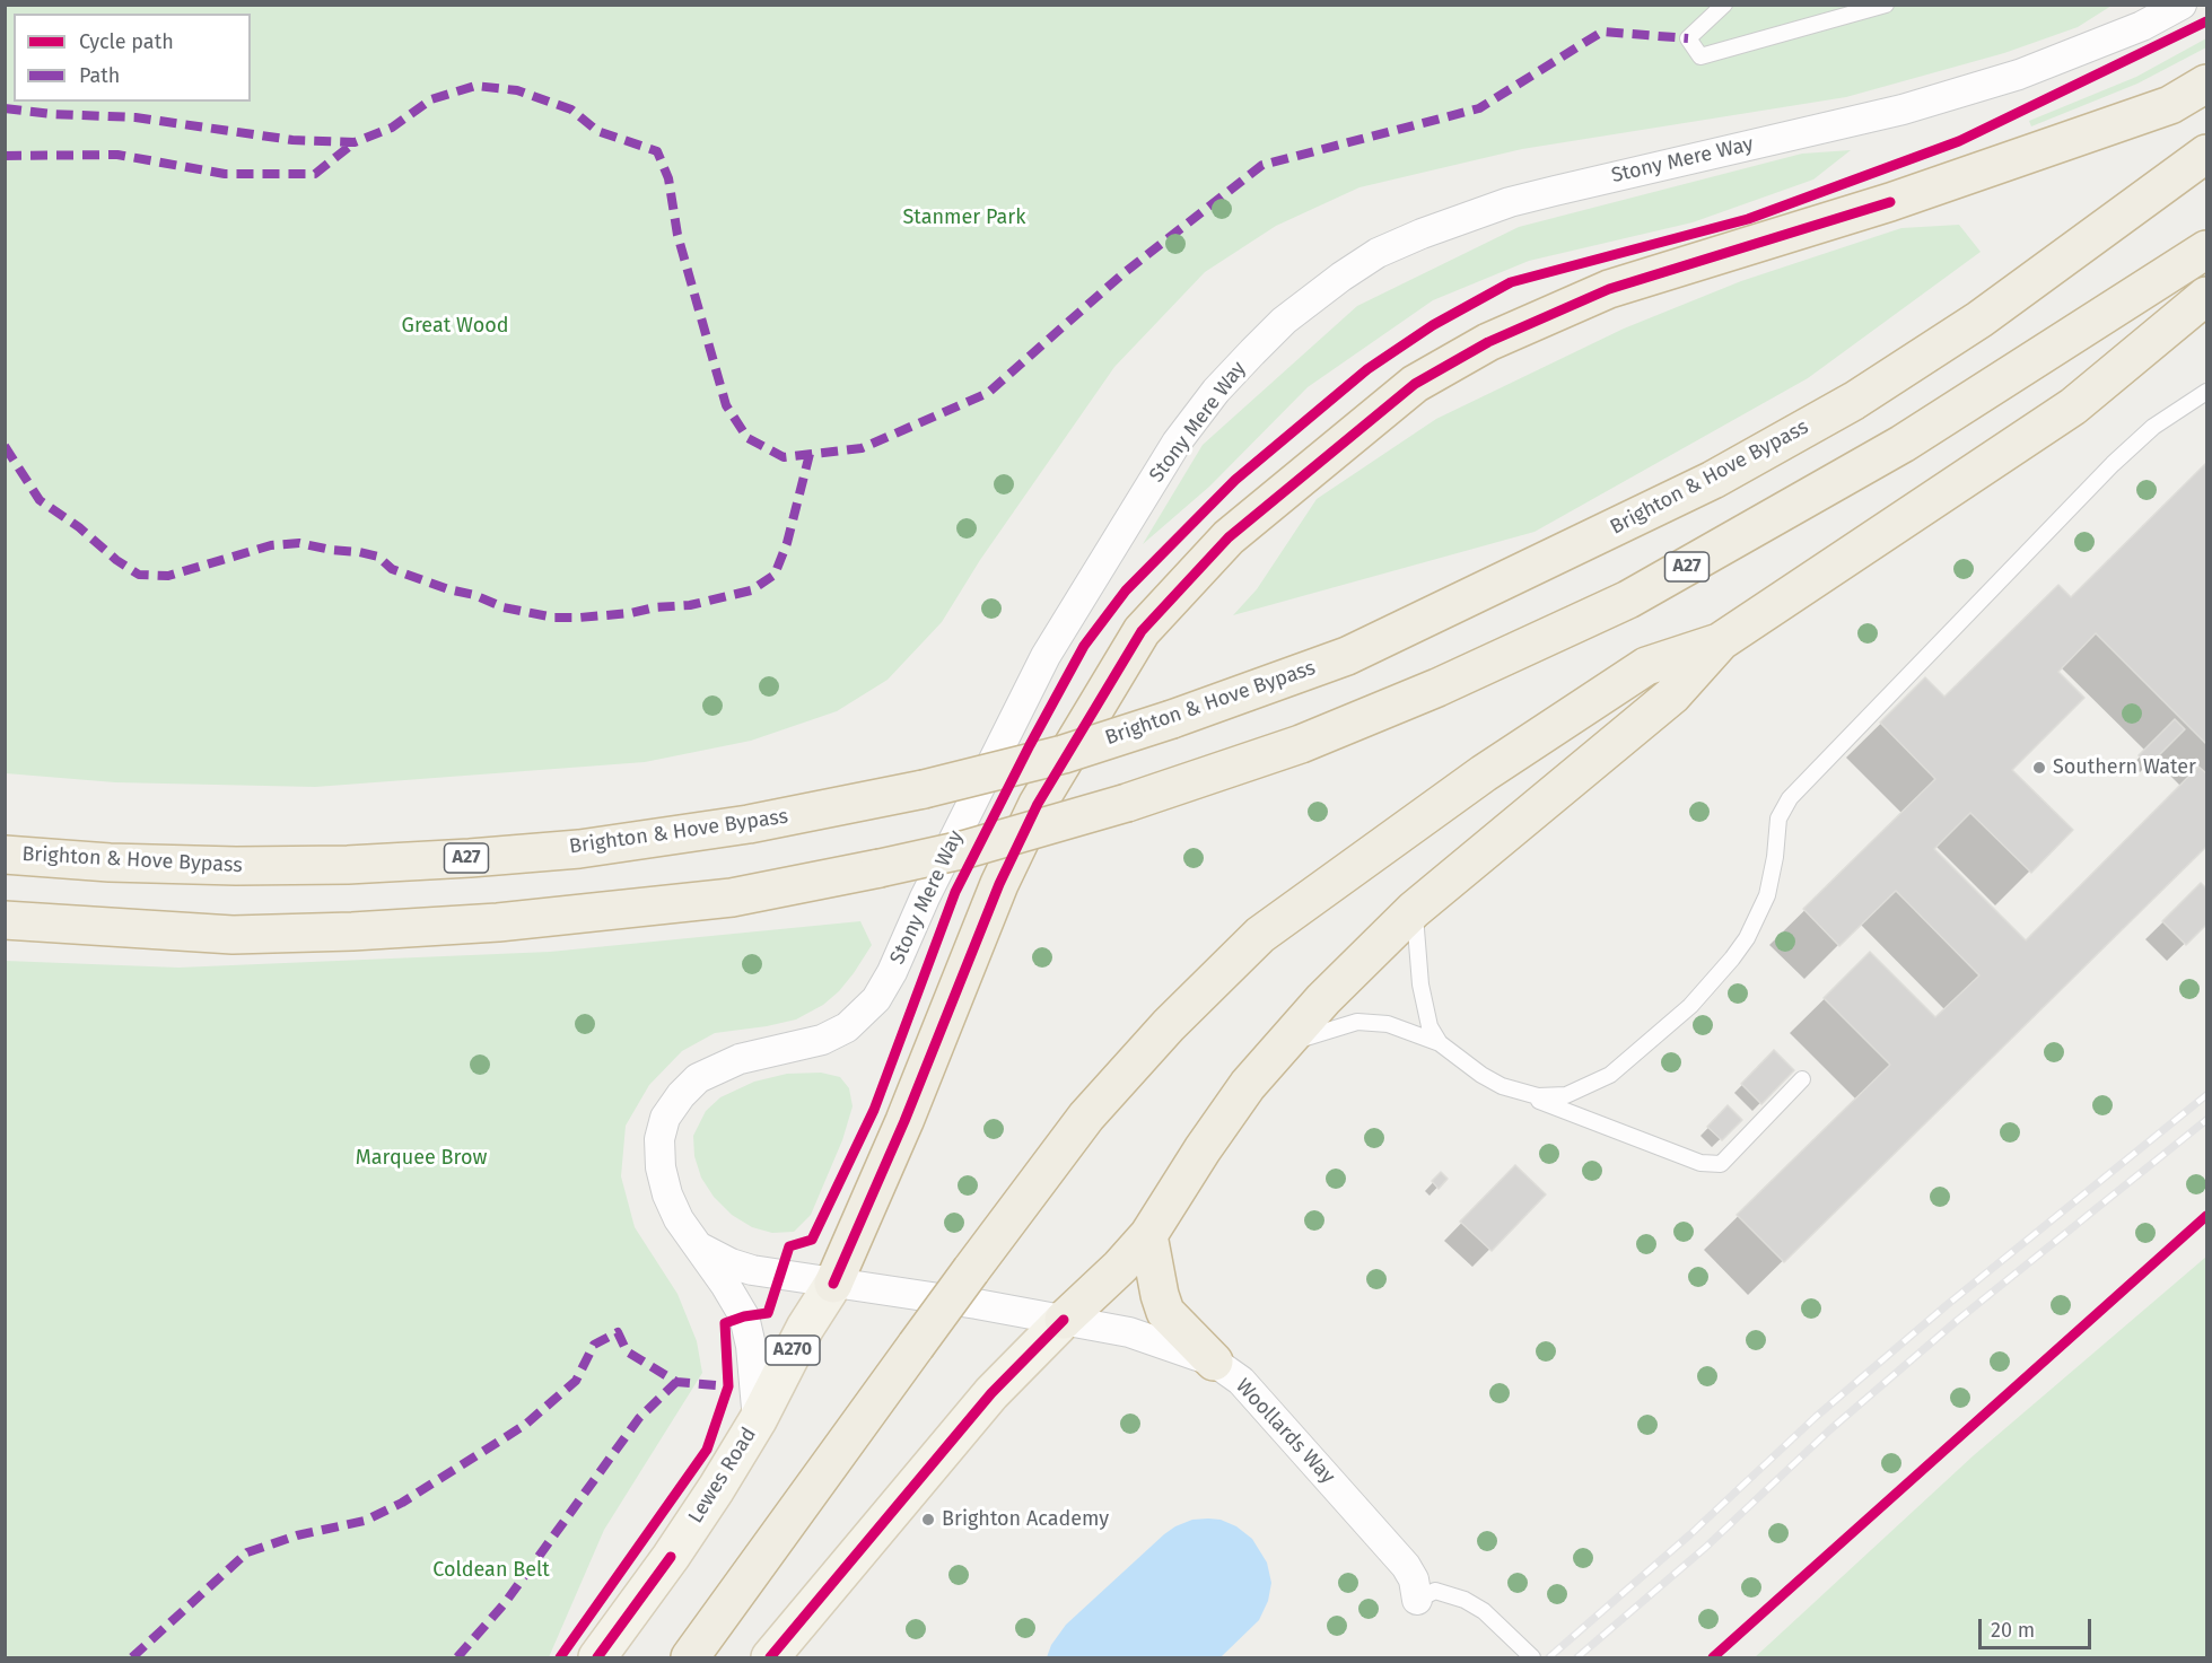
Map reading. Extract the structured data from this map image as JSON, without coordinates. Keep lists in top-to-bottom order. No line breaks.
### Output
{"streets":{"highway":["Brighton & Hove Bypass","A27"],"main road":["A270","Lewes Road"],"street":["Stony Mere Way","Woollards Way"]},"crossings":[["Stony Mere Way","Woollards Way"],["Stony Mere Way","Lewes Road"]],"parks":["Stanmer Park","Great Wood","Marquee Brow","Coldean Belt"],"places":["Southern Water","Brighton Academy"],"legend":["Cycle path","Path"],"scale_bar":"20 m"}
